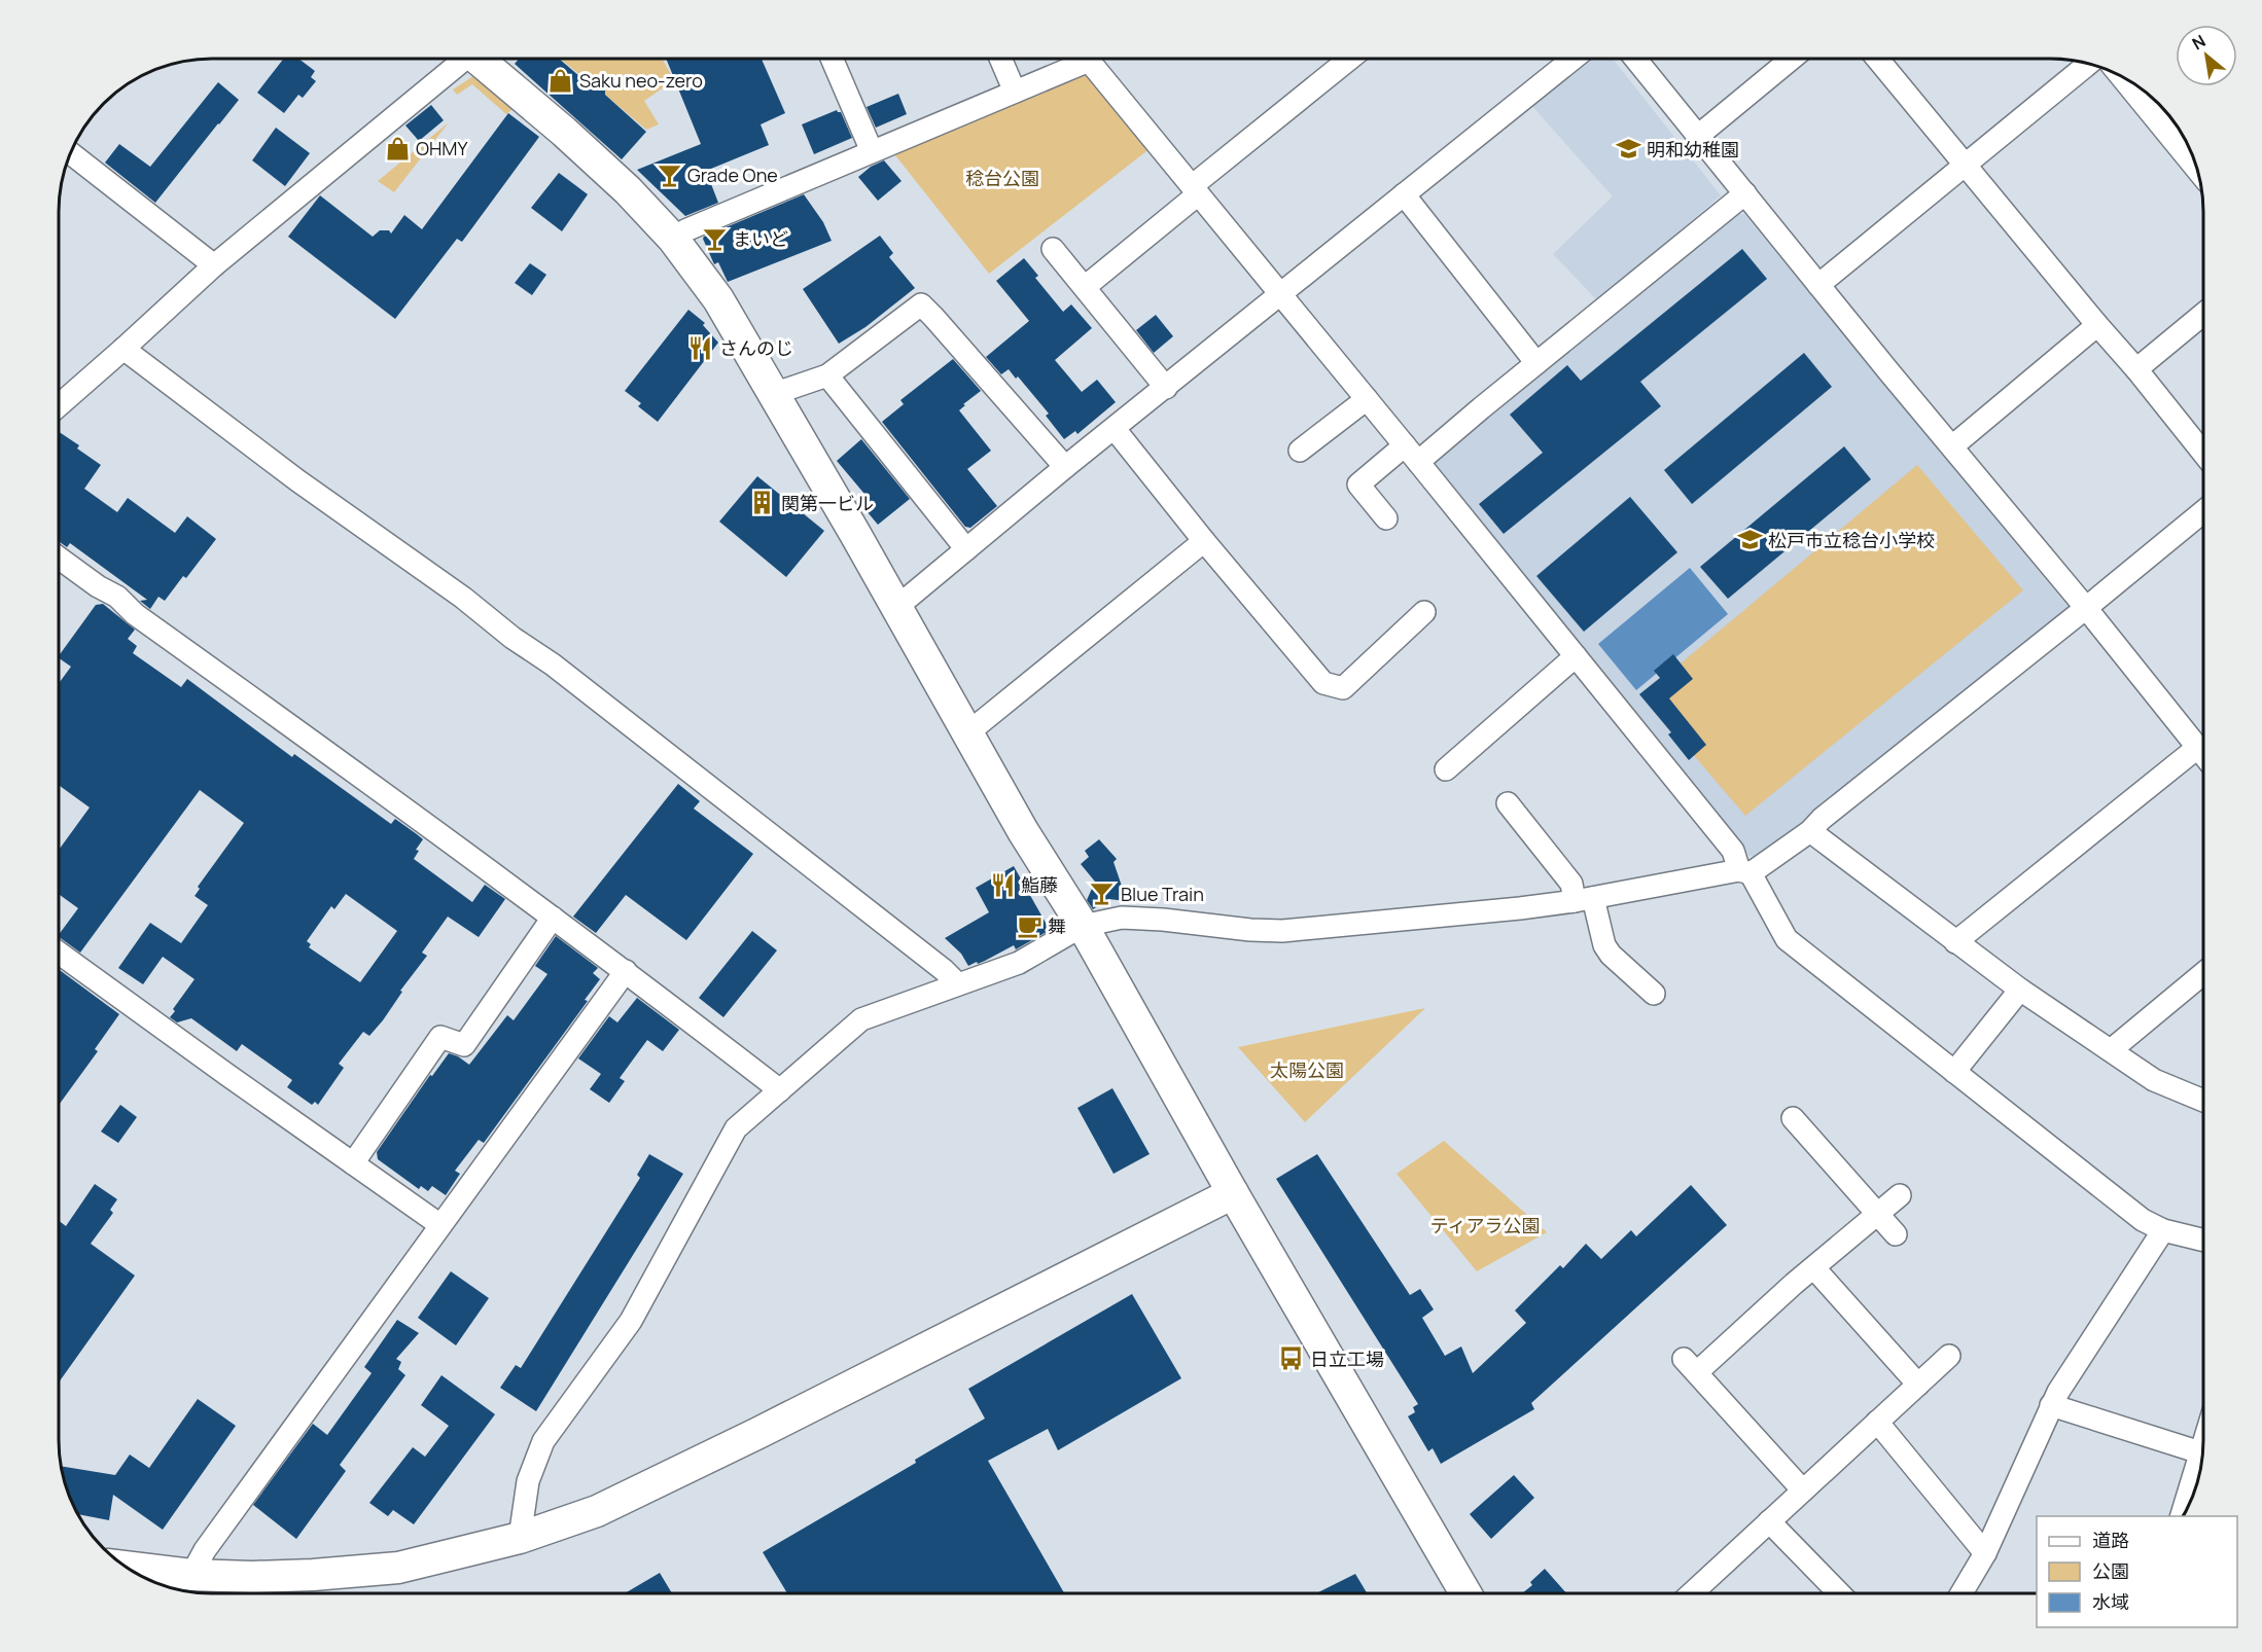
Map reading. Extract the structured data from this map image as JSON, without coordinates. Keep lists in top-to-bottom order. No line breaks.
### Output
{"parks":["稔台公園","太陽公園","ティアラ公園"],"places":{"shop":["Saku neo-zero","OHMY"],"school or university":["明和幼稚園","松戸市立稔台小学校"],"bar":["Grade One","まいど","Blue Train"],"restaurant":["さんのじ","鮨藤"],"building":["関第一ビル"],"cafe":["舞"],"bus stop":["日立工場"]},"legend":["道路","公園","水域"],"north":"top left"}
